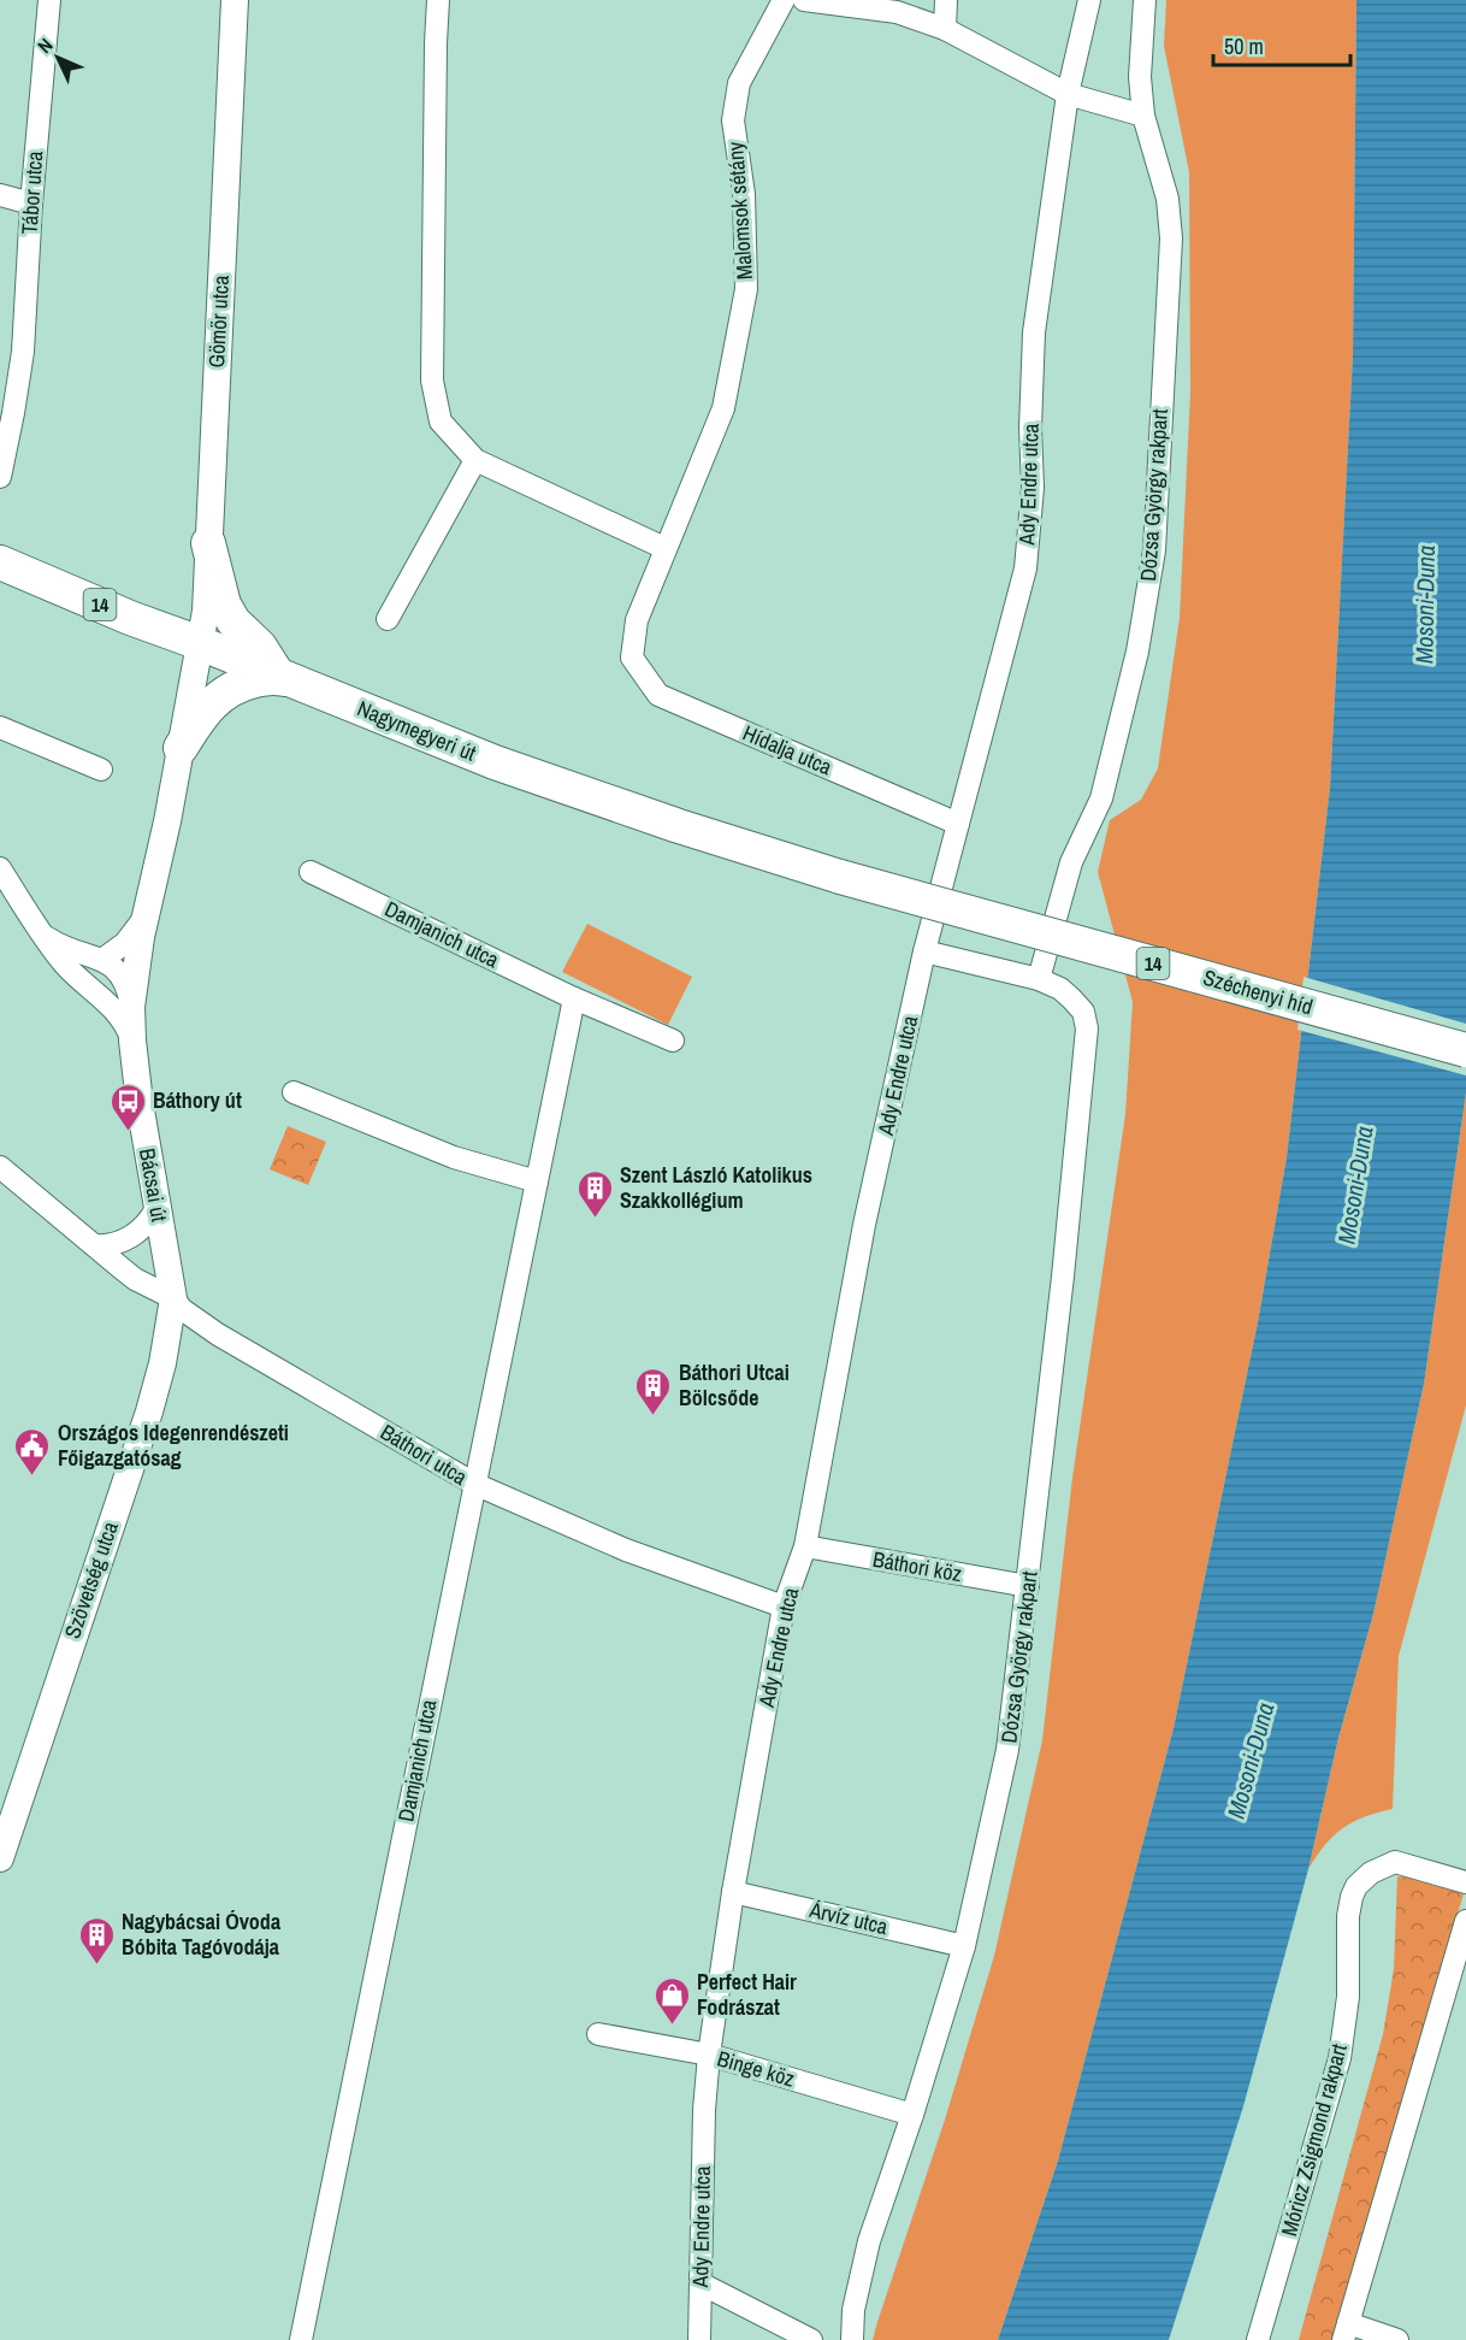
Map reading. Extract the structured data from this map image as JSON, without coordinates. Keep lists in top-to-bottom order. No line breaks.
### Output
{"streets":{"main road":["14","Nagymegyeri út","Széchenyi híd"],"street":["Tábor utca","Malomsok sétány","Gömör utca","Ady Endre utca","Dózsa György rakpart","Hídalja utca","Damjanich utca","Bácsai út","Báthori utca","Báthori köz","Szövetség utca","Árvíz utca","Binge köz","Móricz Zsigmond rakpart"]},"crossings":[["Malomsok sétány","Hídalja utca"],["Gömör utca","Nagymegyeri út"],["Gömör utca","Bácsai út"],["Ady Endre utca","Dózsa György rakpart"],["Ady Endre utca","Hídalja utca"],["Ady Endre utca","Báthori utca"],["Ady Endre utca","Báthori köz"],["Ady Endre utca","Árvíz utca"],["Ady Endre utca","Binge köz"],["Dózsa György rakpart","Báthori köz"],["Dózsa György rakpart","Árvíz utca"],["Dózsa György rakpart","Binge köz"],["Nagymegyeri út","Széchenyi híd"],["Damjanich utca","Báthori utca"],["Bácsai út","Báthori utca"],["Bácsai út","Szövetség utca"],["Báthori utca","Szövetség utca"]],"water":["Mosoni-Duna"],"places":{"bus stop":["Báthory út"],"building":["Szent László Katolikus Szakkollégium","Báthori Utcai Bölcsőde","Nagybácsai Óvoda Bóbita Tagóvodája"],"public building":["Országos Idegenrendészeti Főigazgatósag"],"shop":["Perfect Hair Fodrászat"]},"scale_bar":"50 m","north":"top left"}
